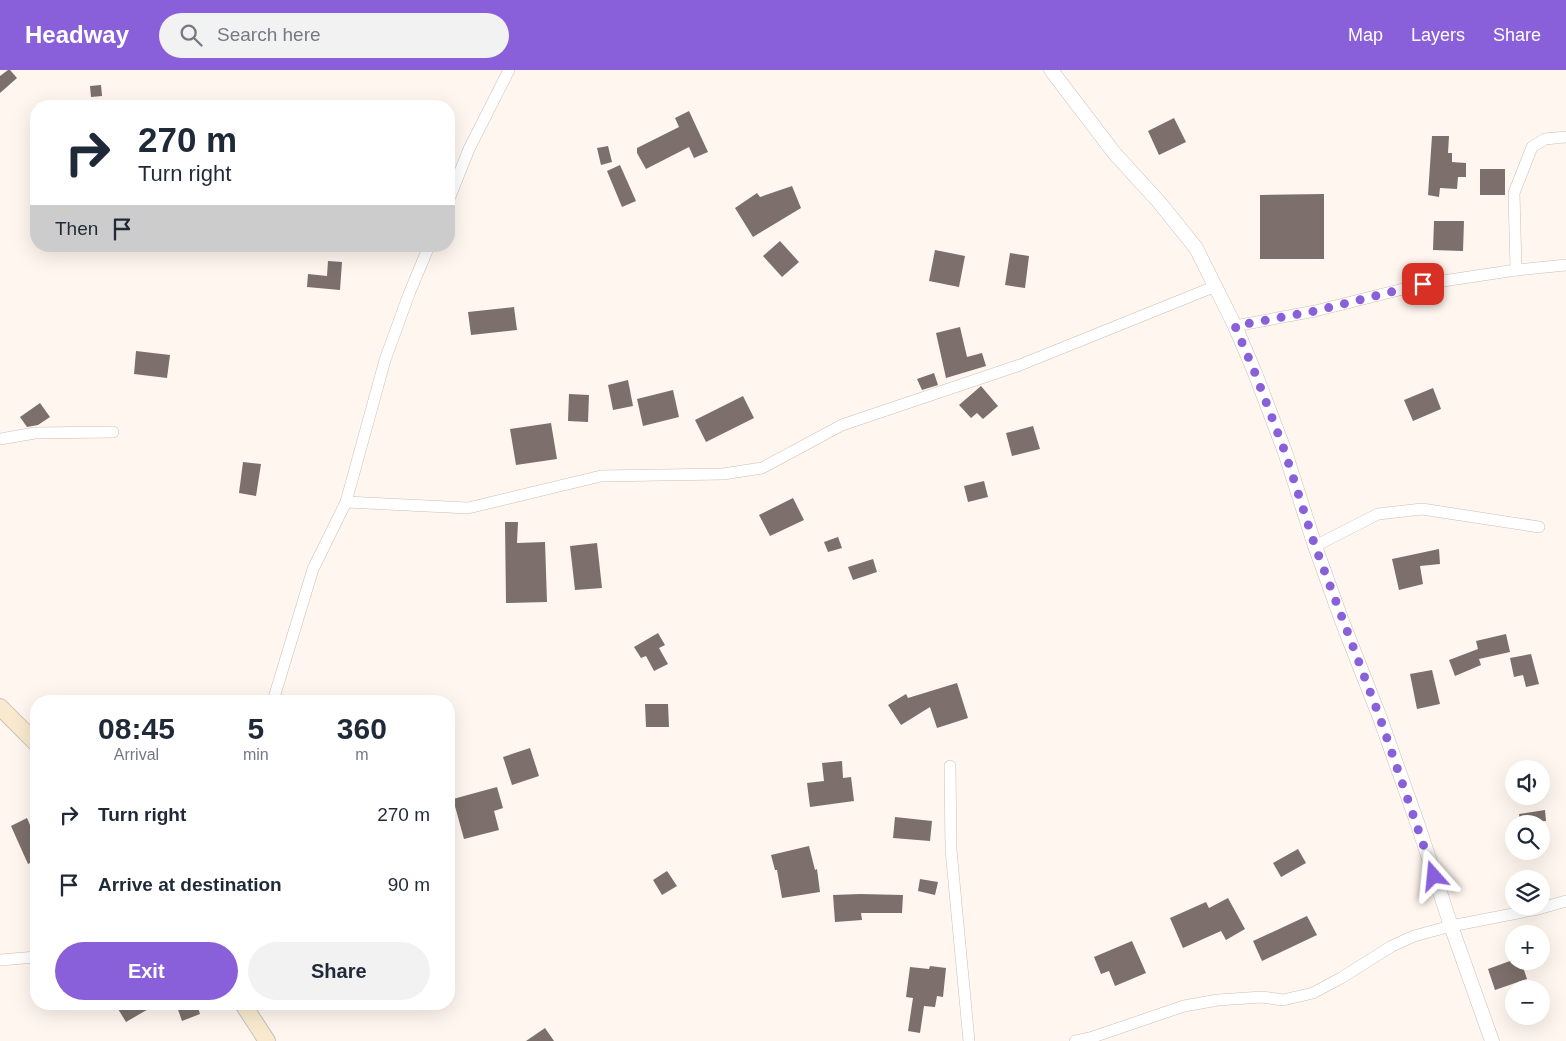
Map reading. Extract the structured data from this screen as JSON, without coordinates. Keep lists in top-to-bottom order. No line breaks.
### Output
{"page":{"header":"Headway","search":"Search here","nav":["Map","Layers","Share"],"turn":["270 m","Turn right"],"then":"Then","eta":["08:45","Arrival","5","min","360","m"],"map_buttons":["+","−"],"list":[{"name":"Turn right","value":"270 m"},{"name":"Arrive at destination","value":"90 m"}],"buttons":["Exit","Share"]}}
